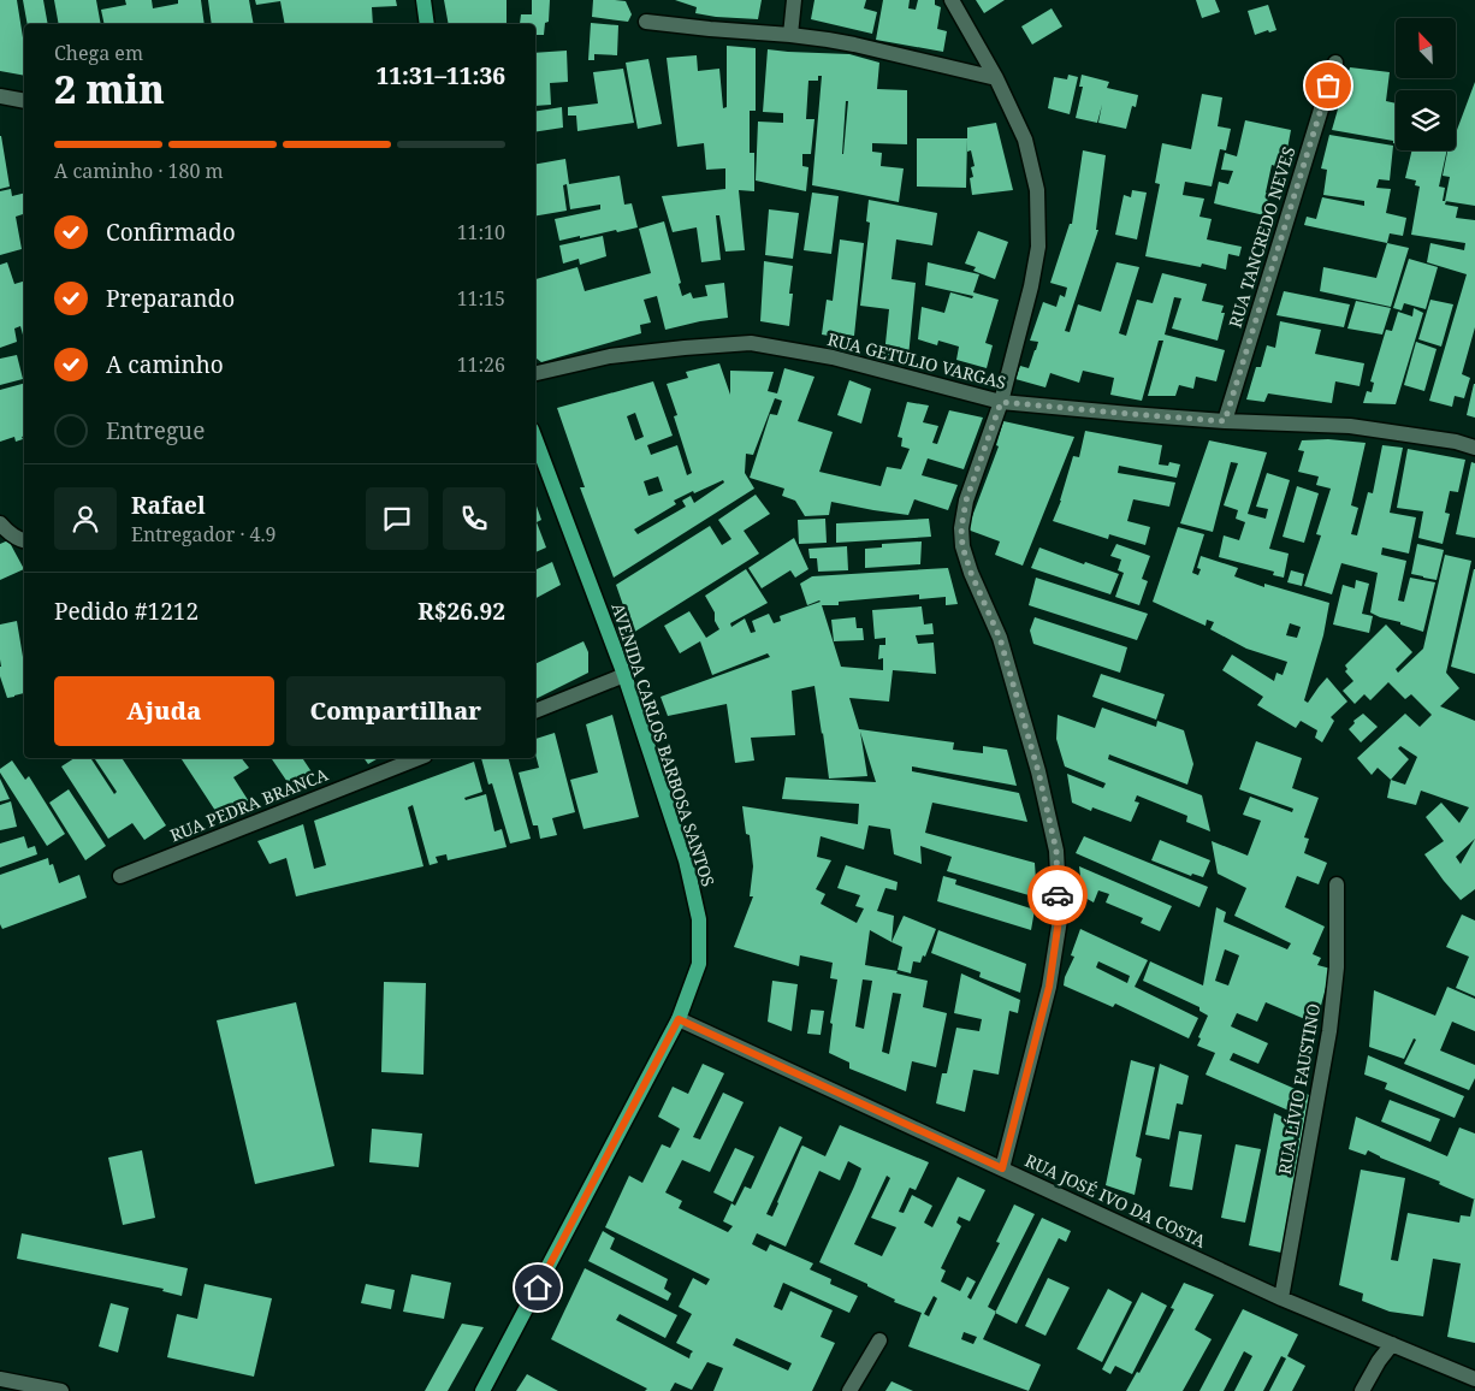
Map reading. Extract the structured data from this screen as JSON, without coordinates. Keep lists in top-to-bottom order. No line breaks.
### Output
{"streets":{"main road":["AVENIDA CARLOS BARBOSA SANTOS"],"street":["RUA TANCREDO NEVES","RUA GETULIO VARGAS","RUA PEDRA BRANCA","RUA LÍVIO FAUSTINO","RUA JOSÉ IVO DA COSTA"]},"crossings":[["RUA TANCREDO NEVES","RUA GETULIO VARGAS"],["AVENIDA CARLOS BARBOSA SANTOS","RUA JOSÉ IVO DA COSTA"],["RUA LÍVIO FAUSTINO","RUA JOSÉ IVO DA COSTA"]],"north":"top left","page":{"heading":["2 min","Chega em","11:31–11:36"],"panel":["Rafael","Entregador · 4.9","Pedido #1212","R$26.92"],"bar":"A caminho · 180 m","list":[["Confirmado","11:10"],["Preparando","11:15"],["A caminho","11:26"],"Entregue"],"buttons":["Ajuda","Compartilhar"]}}
